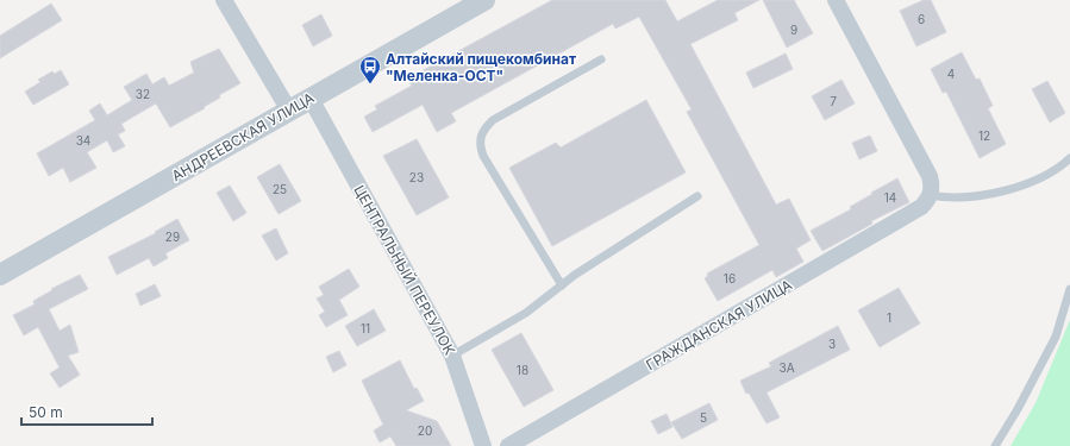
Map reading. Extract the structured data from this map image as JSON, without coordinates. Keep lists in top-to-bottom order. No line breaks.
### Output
{"streets":{"street":["АНДРЕЕВСКАЯ УЛИЦА","ЦЕНТРАЛЬНЫЙ ПЕРЕУЛОК","ГРАЖДАНСКАЯ УЛИЦА"]},"crossings":[["АНДРЕЕВСКАЯ УЛИЦА","ЦЕНТРАЛЬНЫЙ ПЕРЕУЛОК"]],"places":{"bus stop":["Алтайский пищекомбинат \"Меленка-ОСТ\""]},"house_numbers":["6","9","4","32","7","12","34","23","25","14","29","16","1","11","3","3А","18","5","20"],"scale_bar":"50 m"}
